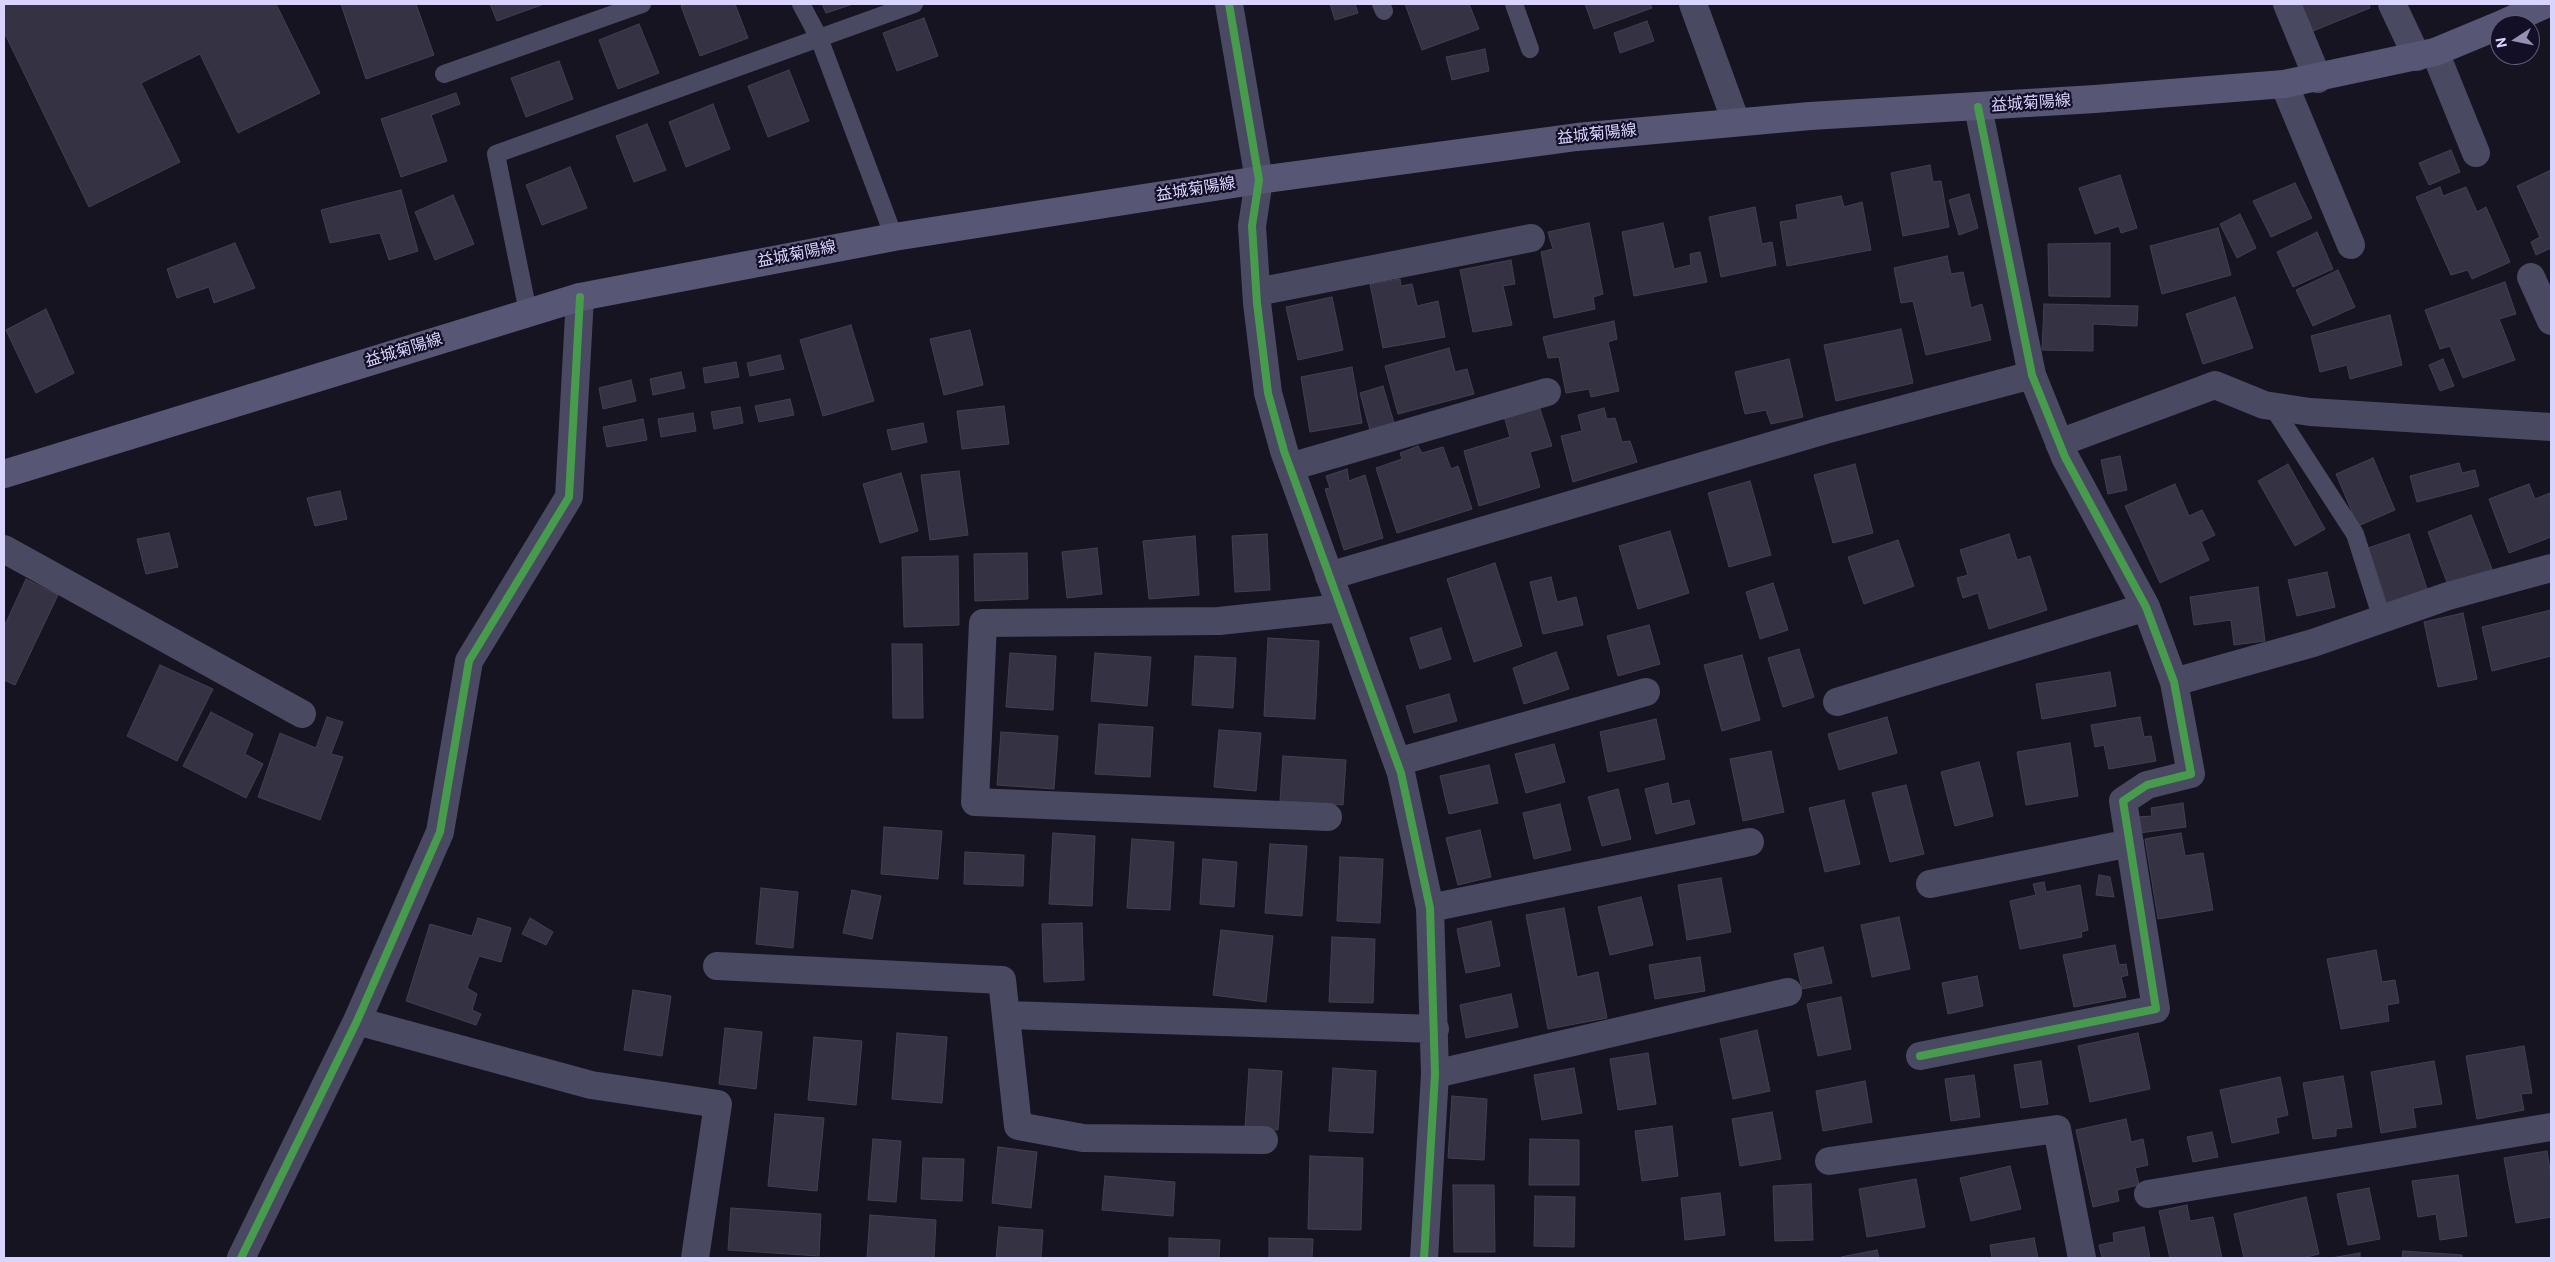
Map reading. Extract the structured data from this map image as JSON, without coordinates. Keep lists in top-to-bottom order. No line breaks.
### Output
{"streets":{"main road":["益城菊陽線"]},"north":"left"}
